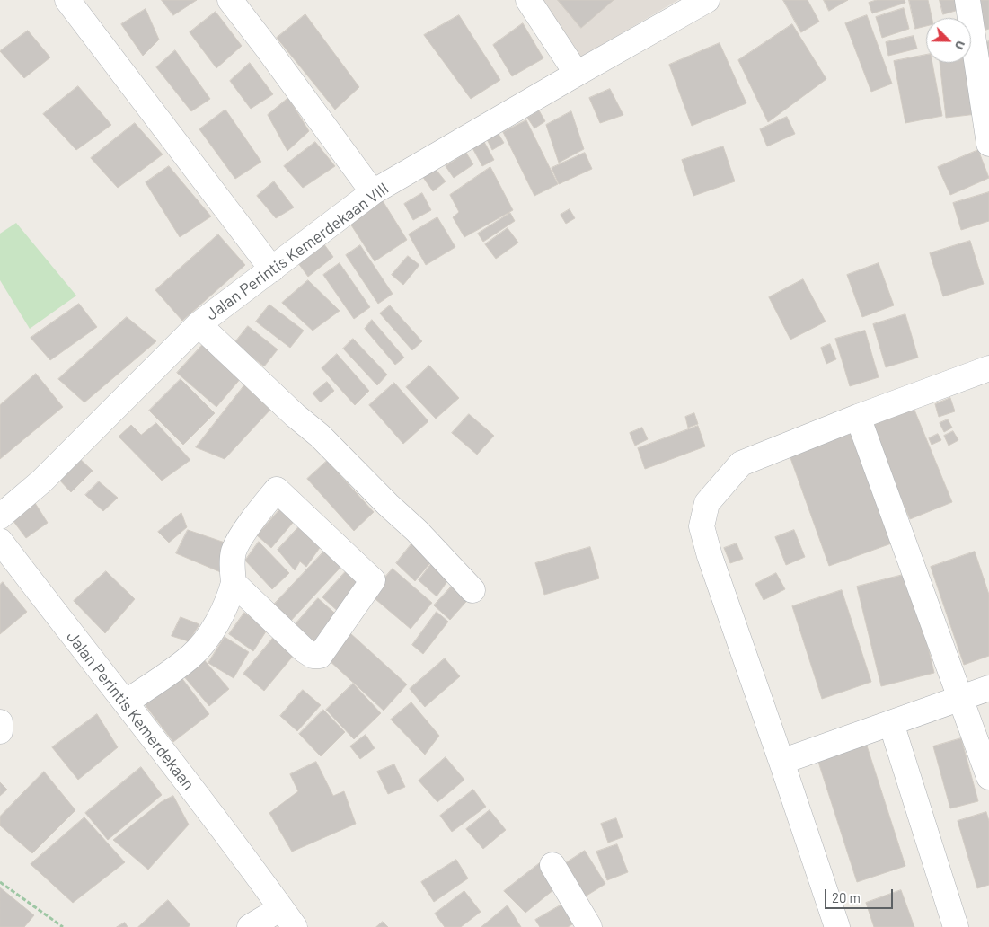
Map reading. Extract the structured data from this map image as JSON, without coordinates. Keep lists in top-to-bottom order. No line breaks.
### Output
{"streets":{"street":["Jalan Perintis Kemerdekaan VIII","Jalan Perintis Kemerdekaan"]},"scale_bar":"20 m","north":"bottom right"}
